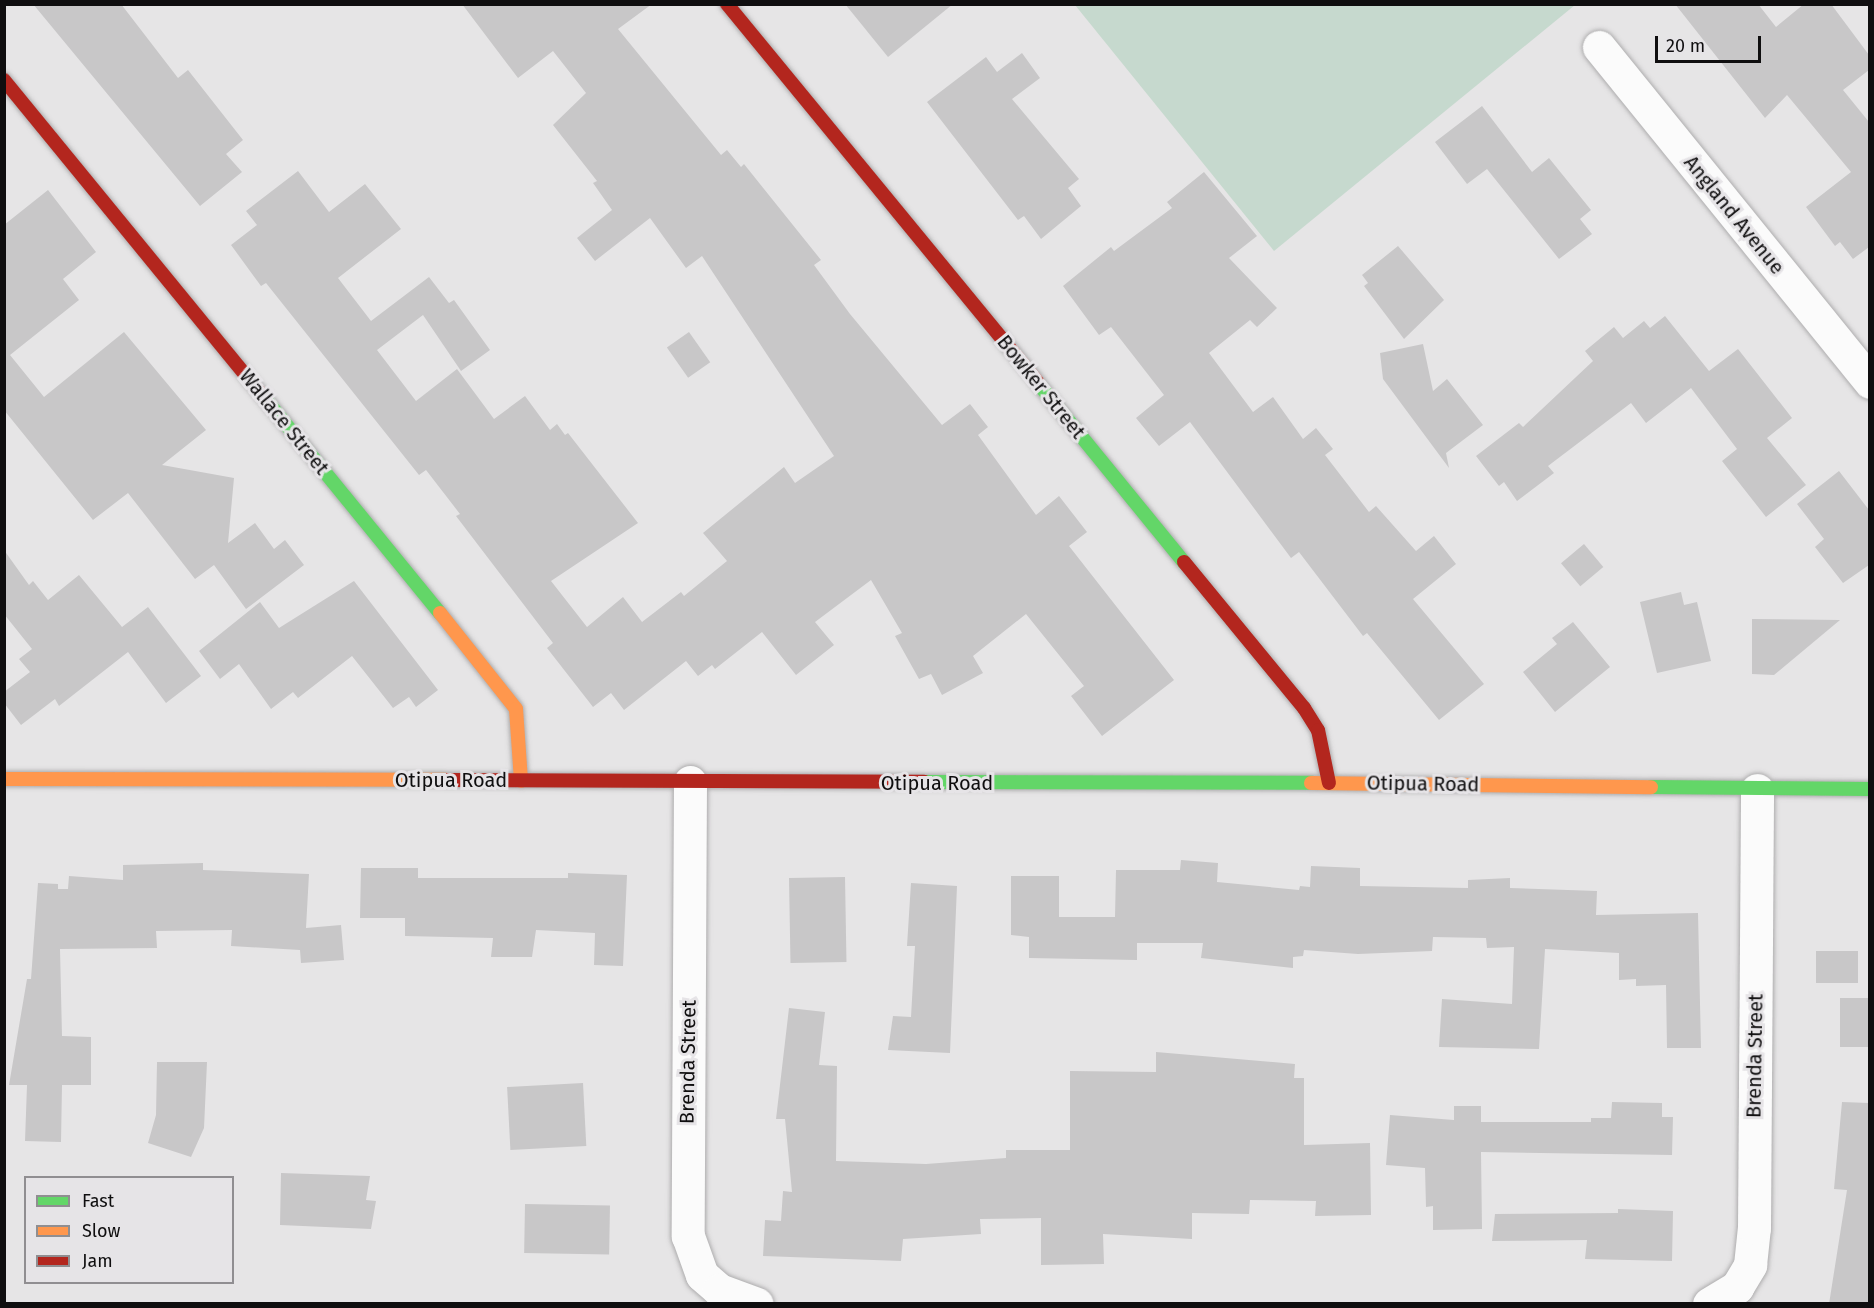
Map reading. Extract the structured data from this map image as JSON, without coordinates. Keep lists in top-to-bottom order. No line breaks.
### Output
{"streets":{"street":["Angland Avenue","Bowker Street","Wallace Street","Otipua Road","Brenda Street"]},"crossings":[["Bowker Street","Otipua Road"],["Wallace Street","Otipua Road"],["Otipua Road","Brenda Street"]],"legend":["Fast","Slow","Jam"],"scale_bar":"20 m"}
